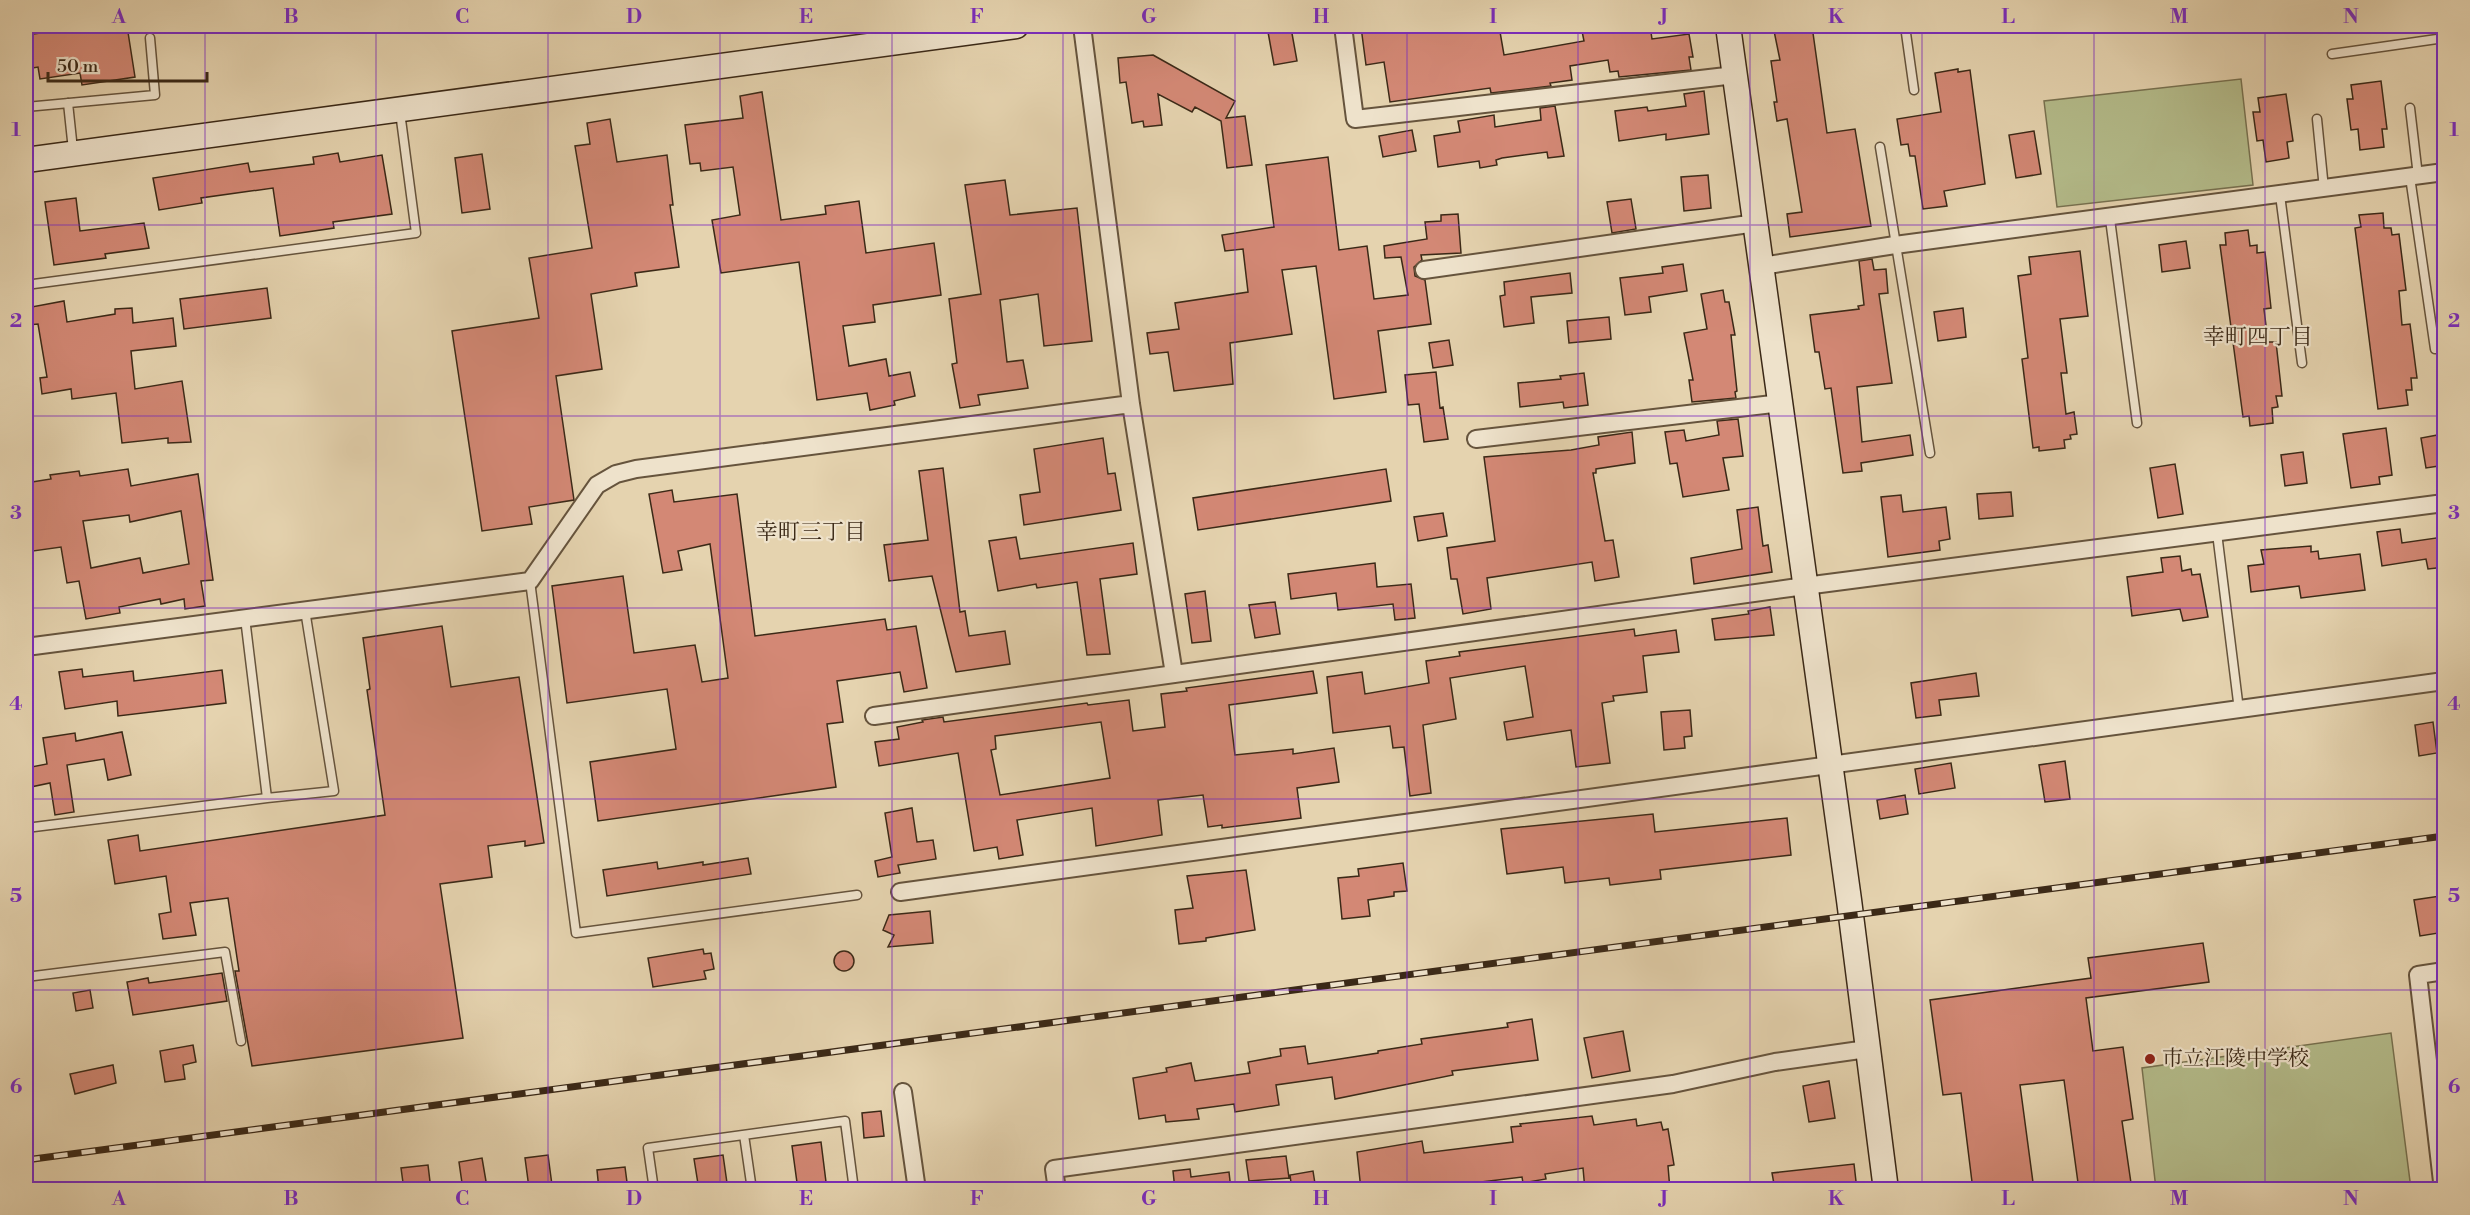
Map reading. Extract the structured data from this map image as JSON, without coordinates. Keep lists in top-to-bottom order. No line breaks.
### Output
{"districts":["幸町四丁目","幸町三丁目"],"places":["市立江陵中学校"],"scale_bar":"50 m","grid":{"columns":["A","B","C","D","E","F","G","H","I","J","K","L","M","N"],"rows":["1","2","3","4","5","6"]}}
